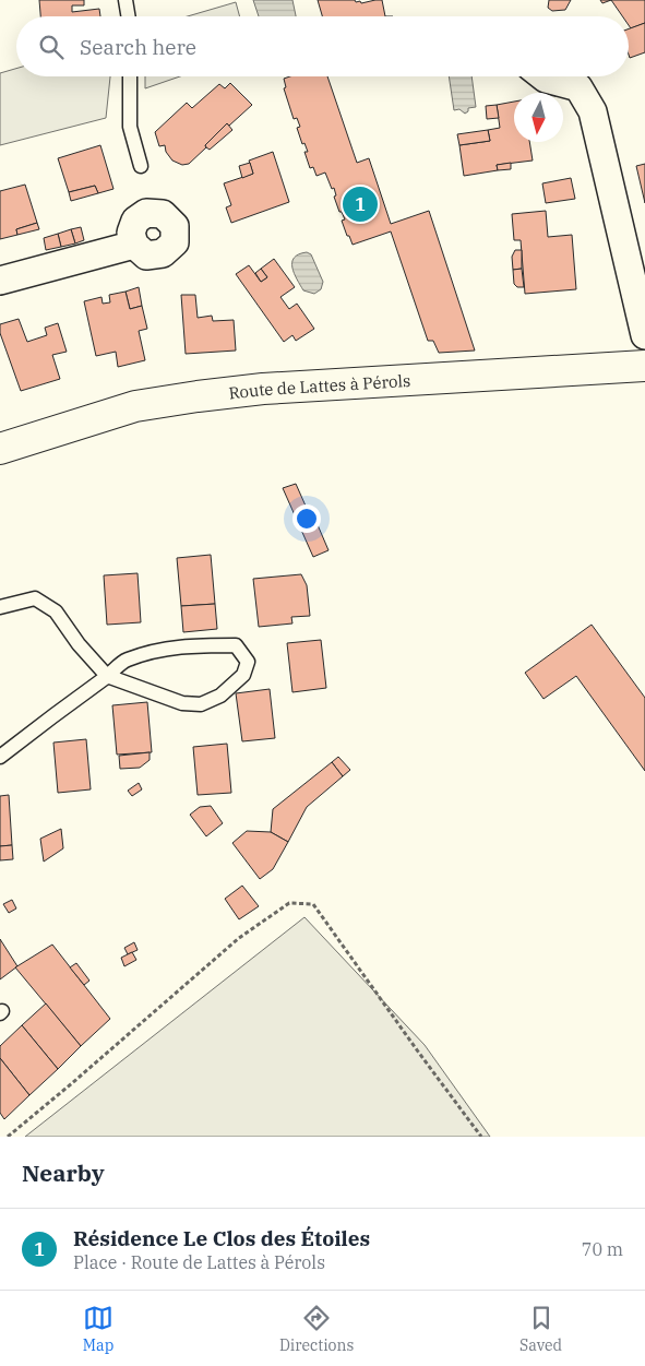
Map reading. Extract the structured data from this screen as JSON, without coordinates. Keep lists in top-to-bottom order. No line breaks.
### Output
{"streets":{"street":["Route de Lattes à Pérols"]},"north":"bottom","page":{"search":"Search here","pins":"1","heading":"Nearby","list":[{"mark":"1","name":"Résidence Le Clos des Étoiles","note":"Place · Route de Lattes à Pérols","value":"70 m"}],"nav":["Map","Directions","Saved"]}}
